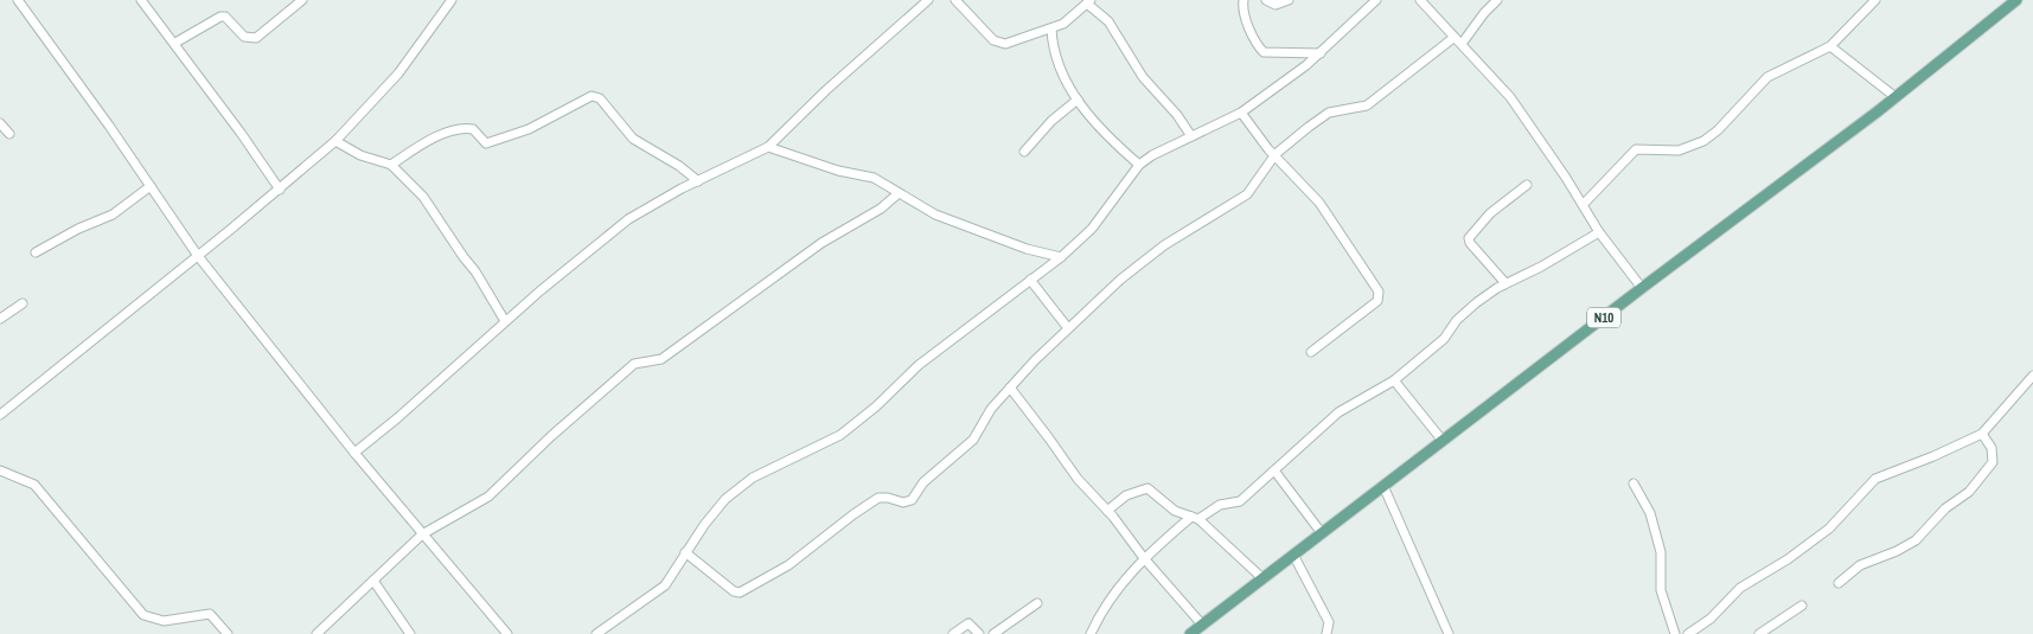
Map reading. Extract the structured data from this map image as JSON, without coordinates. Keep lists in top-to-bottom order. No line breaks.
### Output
{"streets":{"main road":["N10"]}}
